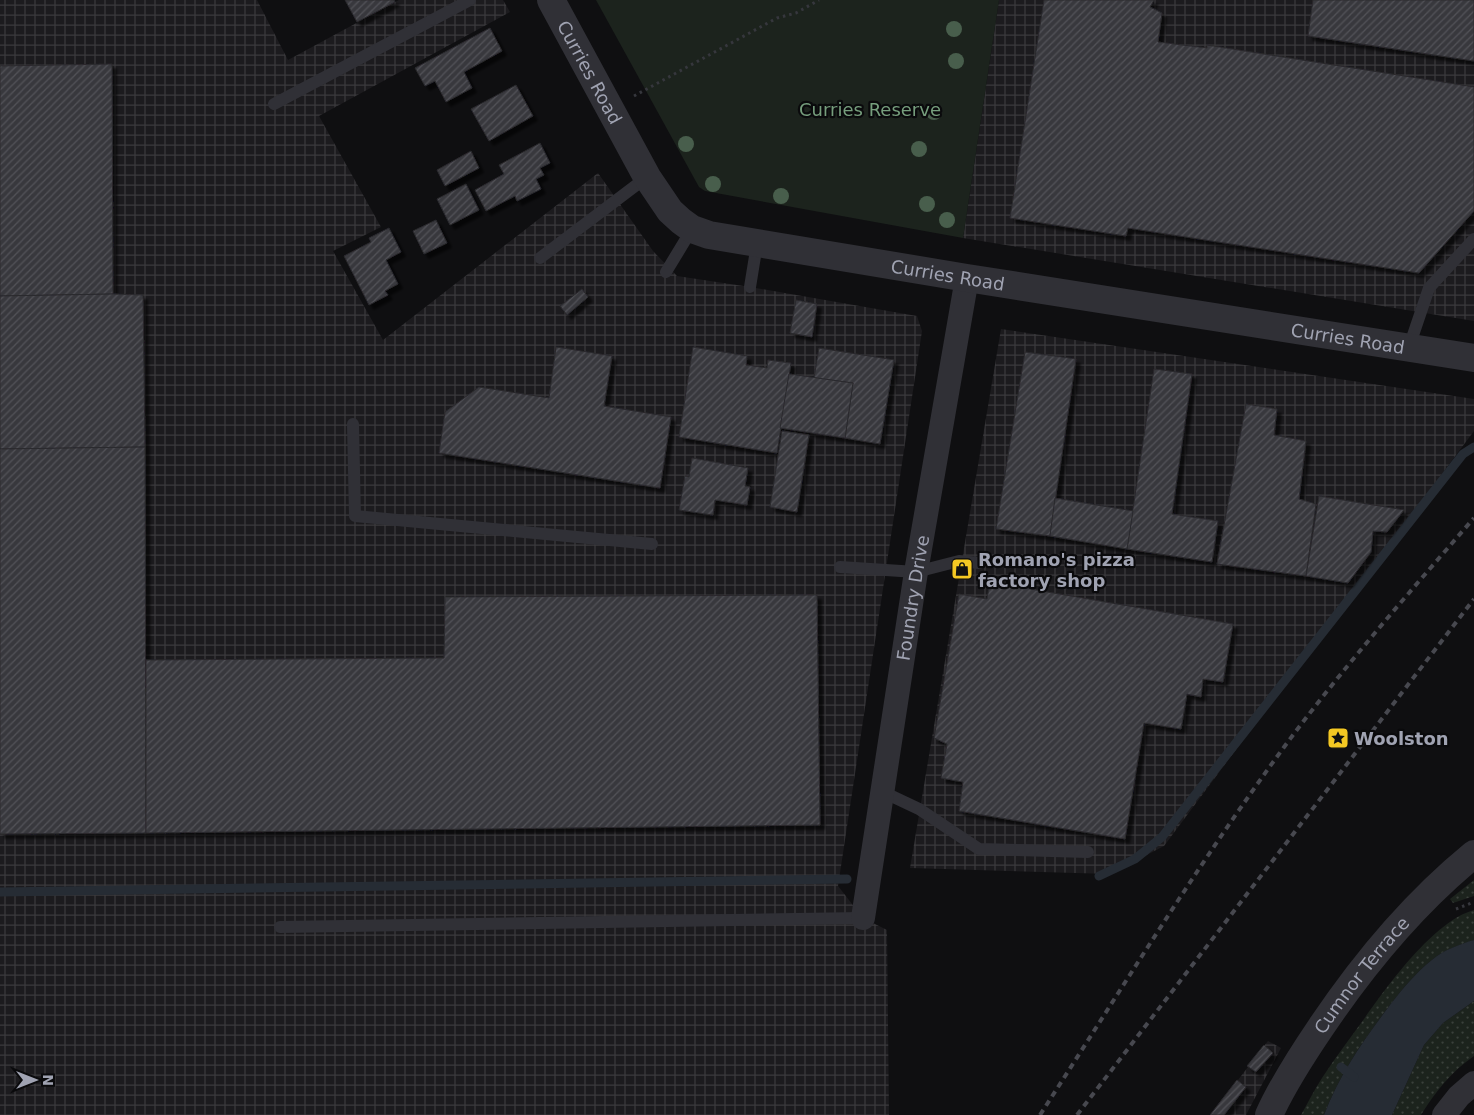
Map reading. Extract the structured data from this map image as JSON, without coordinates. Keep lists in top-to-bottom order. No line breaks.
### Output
{"streets":{"street":["Curries Road","Foundry Drive","Cumnor Terrace"]},"crossings":[["Curries Road","Foundry Drive"]],"parks":["Curries Reserve"],"places":{"shop":["Romano's pizza factory shop"],"place":["Woolston"]},"north":"right"}
